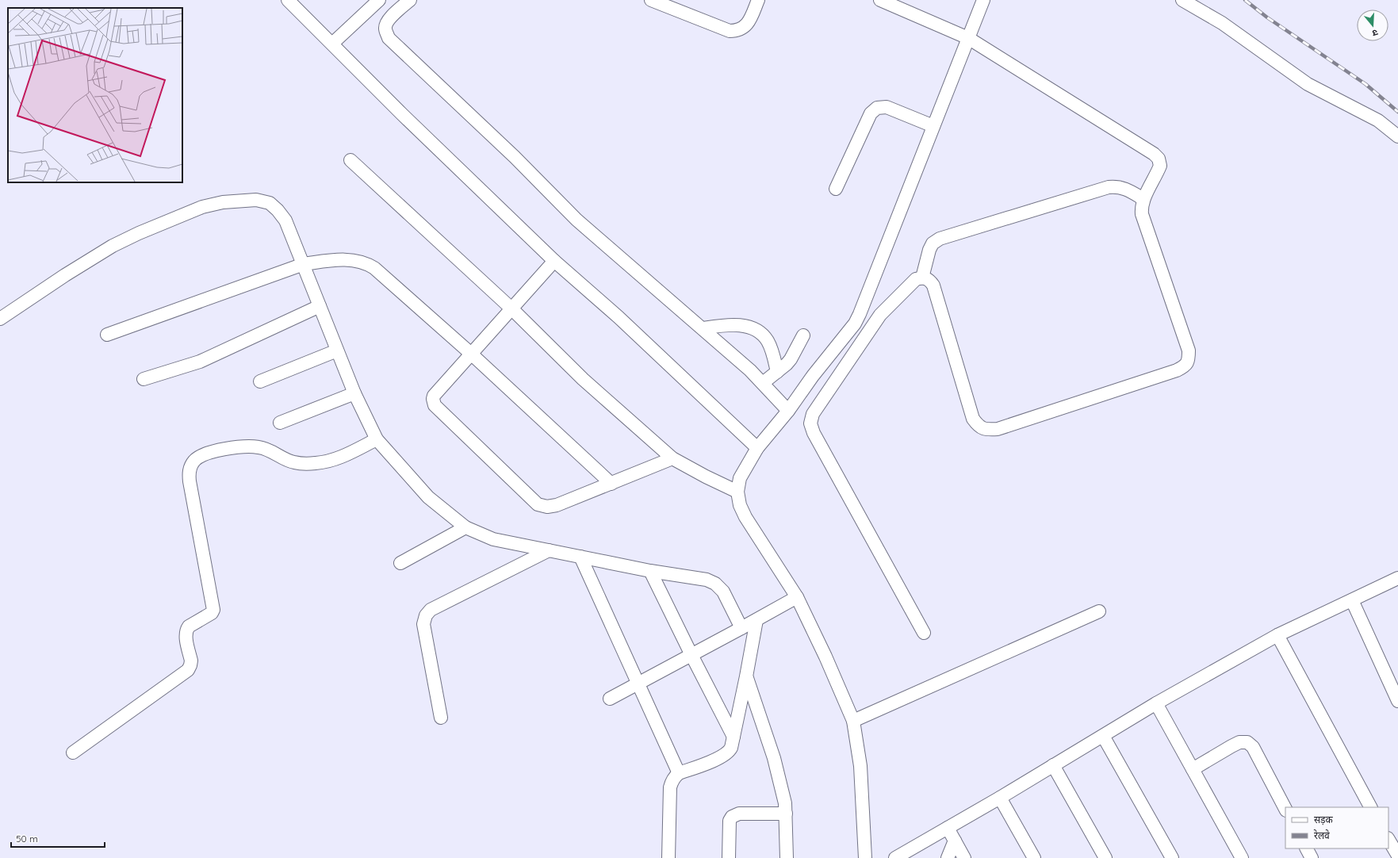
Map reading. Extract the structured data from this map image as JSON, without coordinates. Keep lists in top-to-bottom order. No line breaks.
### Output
{"legend":["सड़क","रेलवे"],"scale_bar":"50 m","north":"bottom"}
